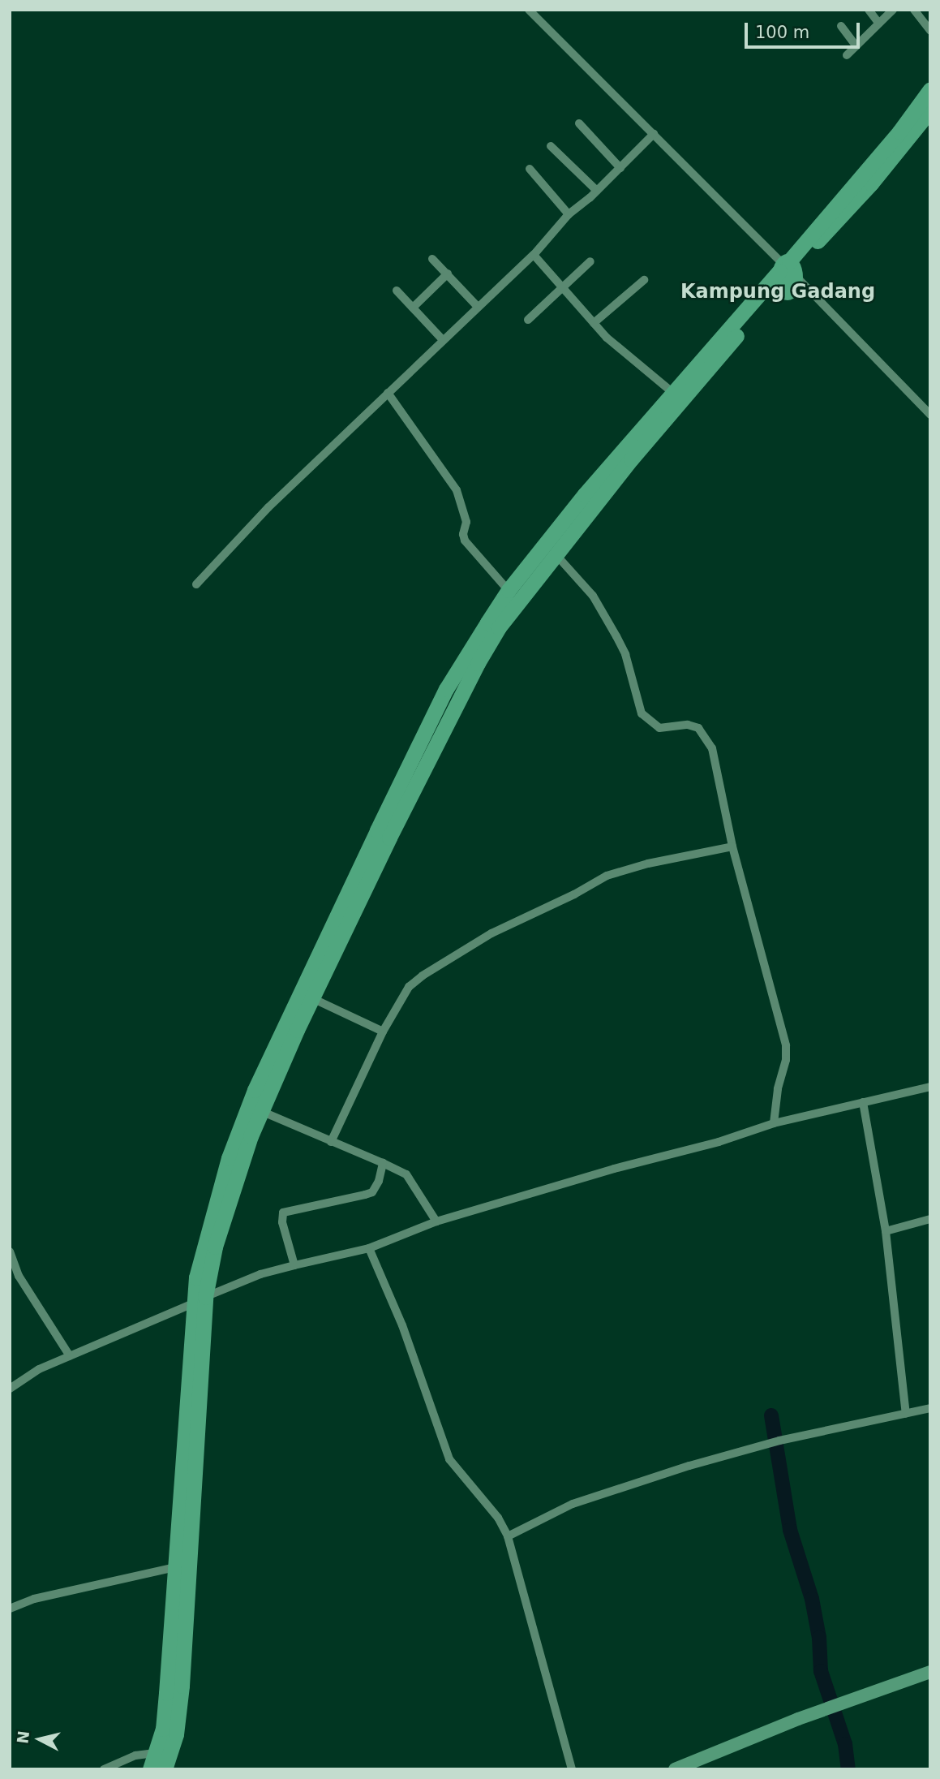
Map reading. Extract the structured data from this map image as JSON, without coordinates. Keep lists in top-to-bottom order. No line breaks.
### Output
{"districts":["Kampung Gadang"],"scale_bar":"100 m","north":"left"}
